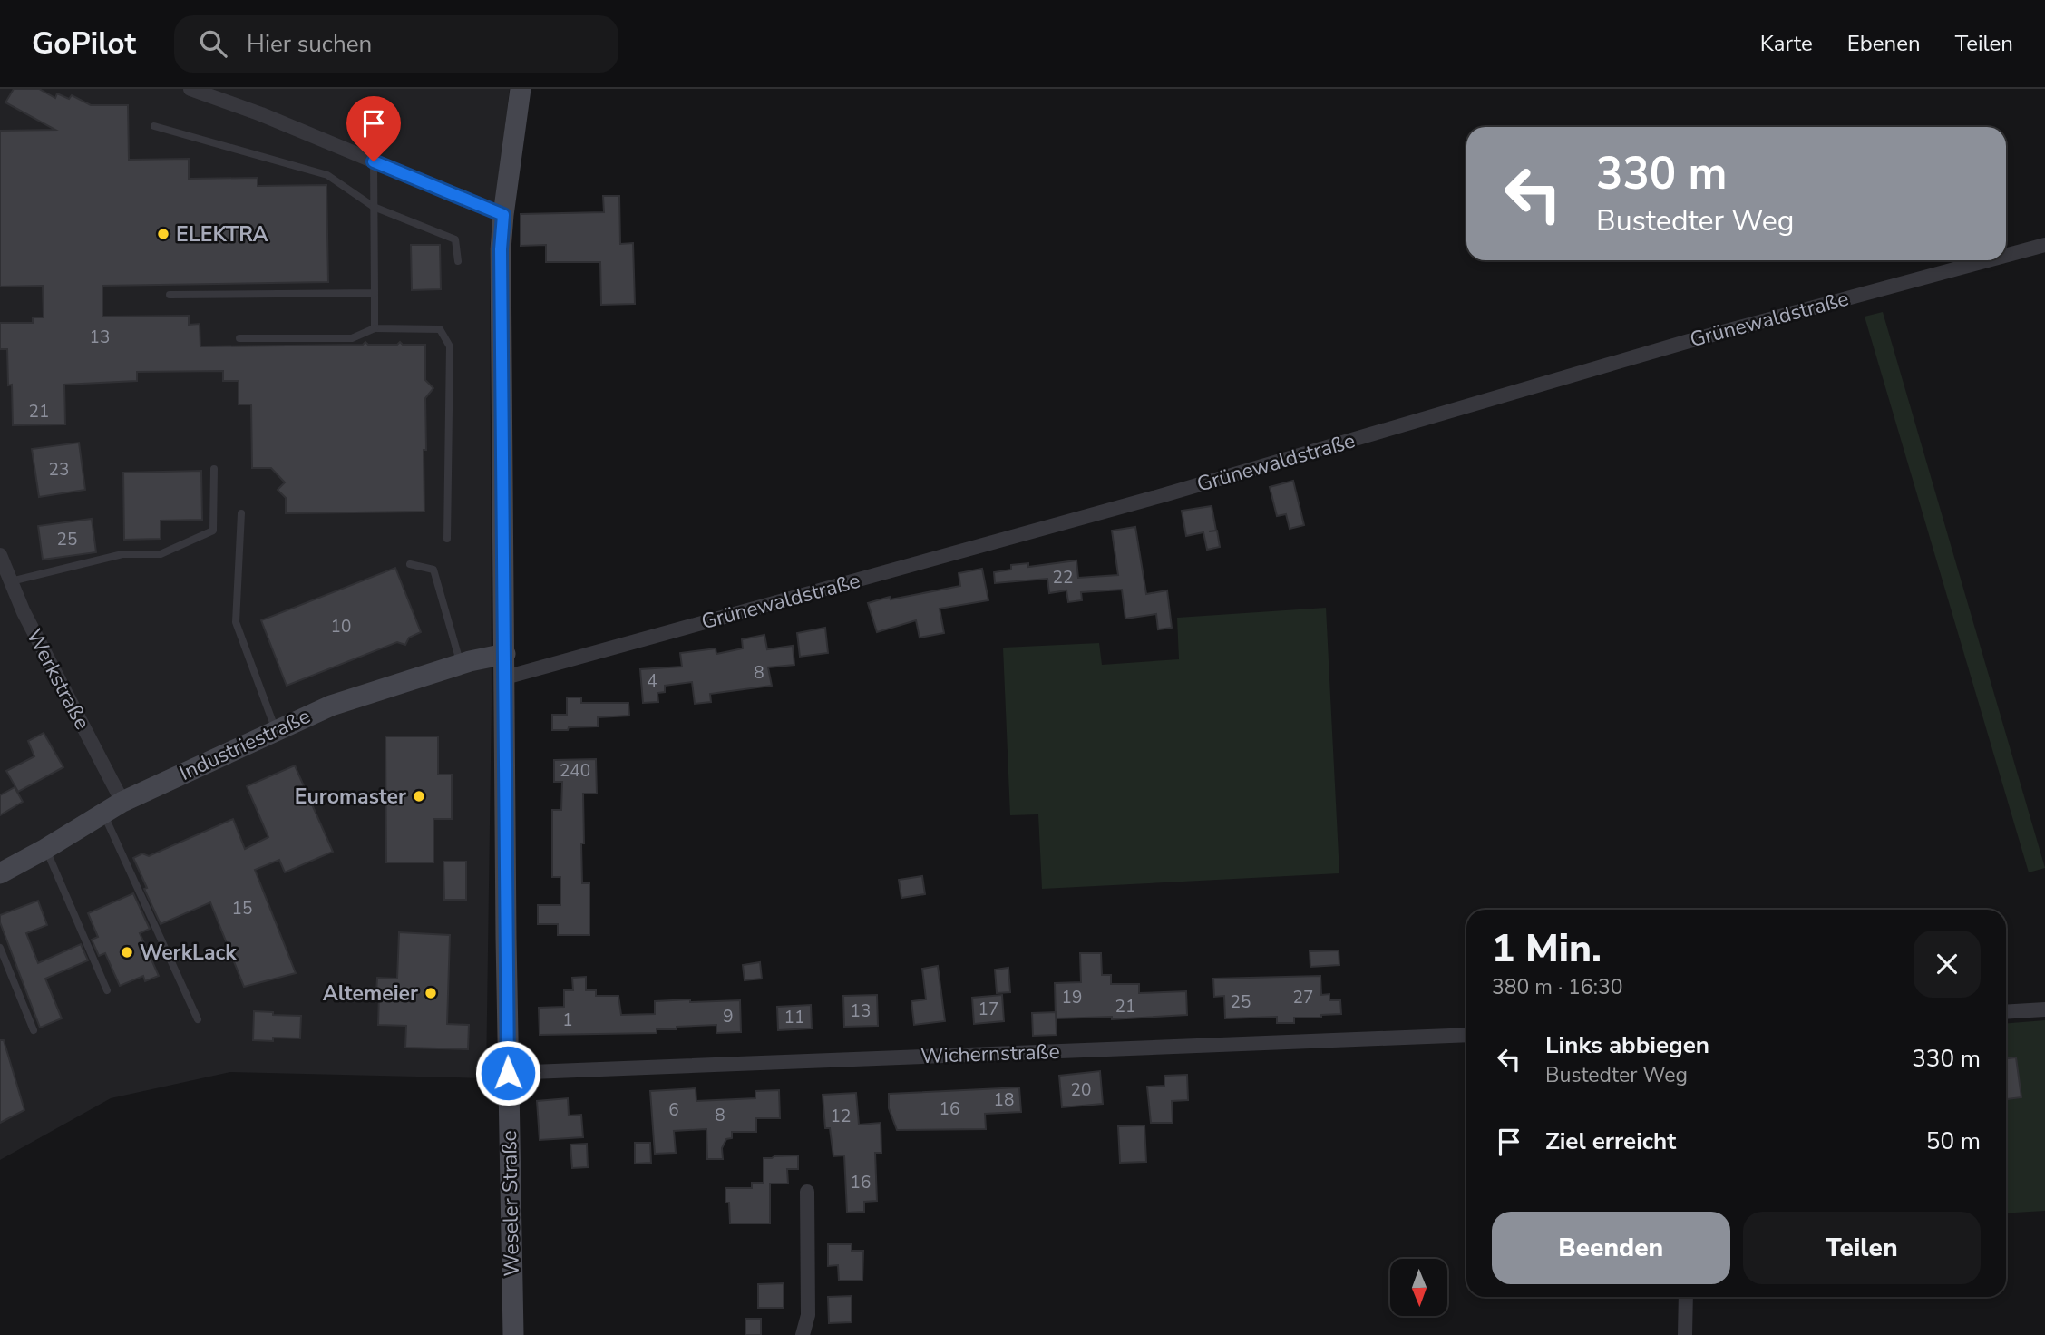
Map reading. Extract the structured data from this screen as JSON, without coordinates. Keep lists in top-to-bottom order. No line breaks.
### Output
{"streets":{"street":["Grünewaldstraße","Werkstraße","Industriestraße","Wichernstraße","Weseler Straße"]},"crossings":[["Grünewaldstraße","Weseler Straße"],["Werkstraße","Industriestraße"],["Industriestraße","Weseler Straße"],["Wichernstraße","Weseler Straße"]],"places":["ELEKTRA","Euromaster","WerkLack","Altemeier"],"house_numbers":["13","21","23","25","22","10","8","4","240","15","19","27","25","21","17","13","9","11","1","20","18","16","6","8","12","16"],"north":"bottom","page":{"header":"GoPilot","search":"Hier suchen","nav":["Karte","Ebenen","Teilen"],"turn":["330 m","Bustedter Weg"],"heading":["1 Min.","380 m · 16:30"],"list":[{"name":"Links abbiegen","note":"Bustedter Weg","value":"330 m"},{"name":"Ziel erreicht","value":"50 m"}],"buttons":["Beenden","Teilen"]}}
